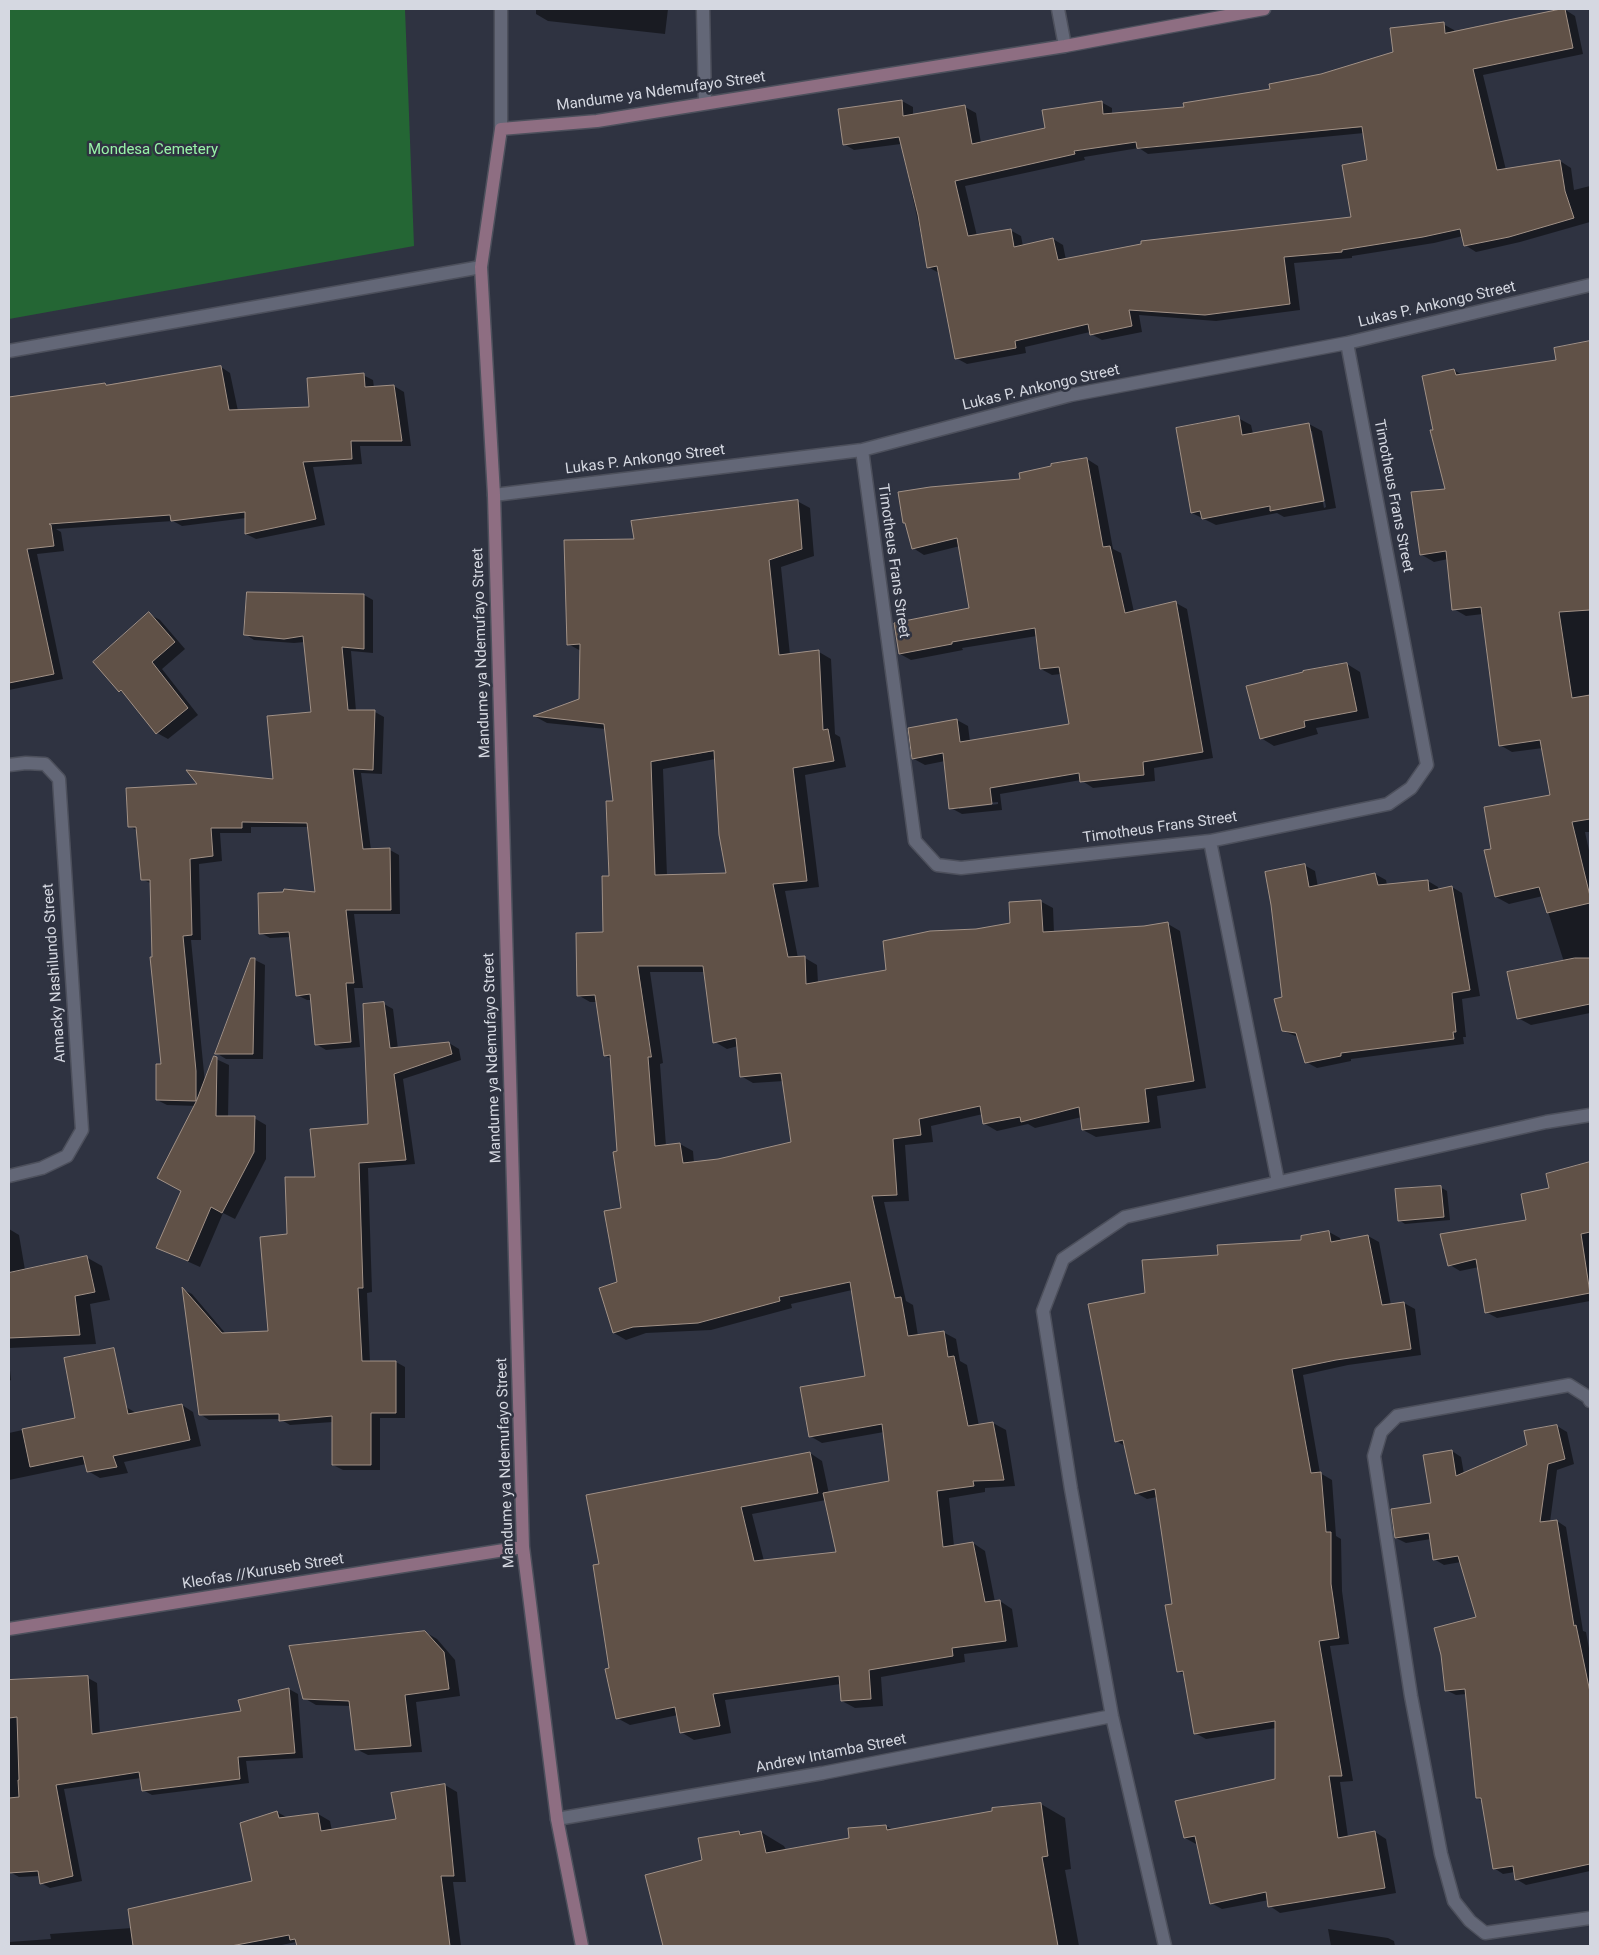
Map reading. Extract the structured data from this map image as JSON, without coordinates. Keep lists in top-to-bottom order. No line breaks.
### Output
{"streets":{"street":["Mandume ya Ndemufayo Street","Lukas P. Ankongo Street","Timotheus Frans Street","Annacky Nashilundo Street","Kleofas //Kuruseb Street","Andrew Intamba Street"]},"crossings":[["Mandume ya Ndemufayo Street","Lukas P. Ankongo Street"],["Mandume ya Ndemufayo Street","Kleofas //Kuruseb Street"],["Mandume ya Ndemufayo Street","Andrew Intamba Street"],["Lukas P. Ankongo Street","Timotheus Frans Street"]],"parks":["Mondesa Cemetery"]}
